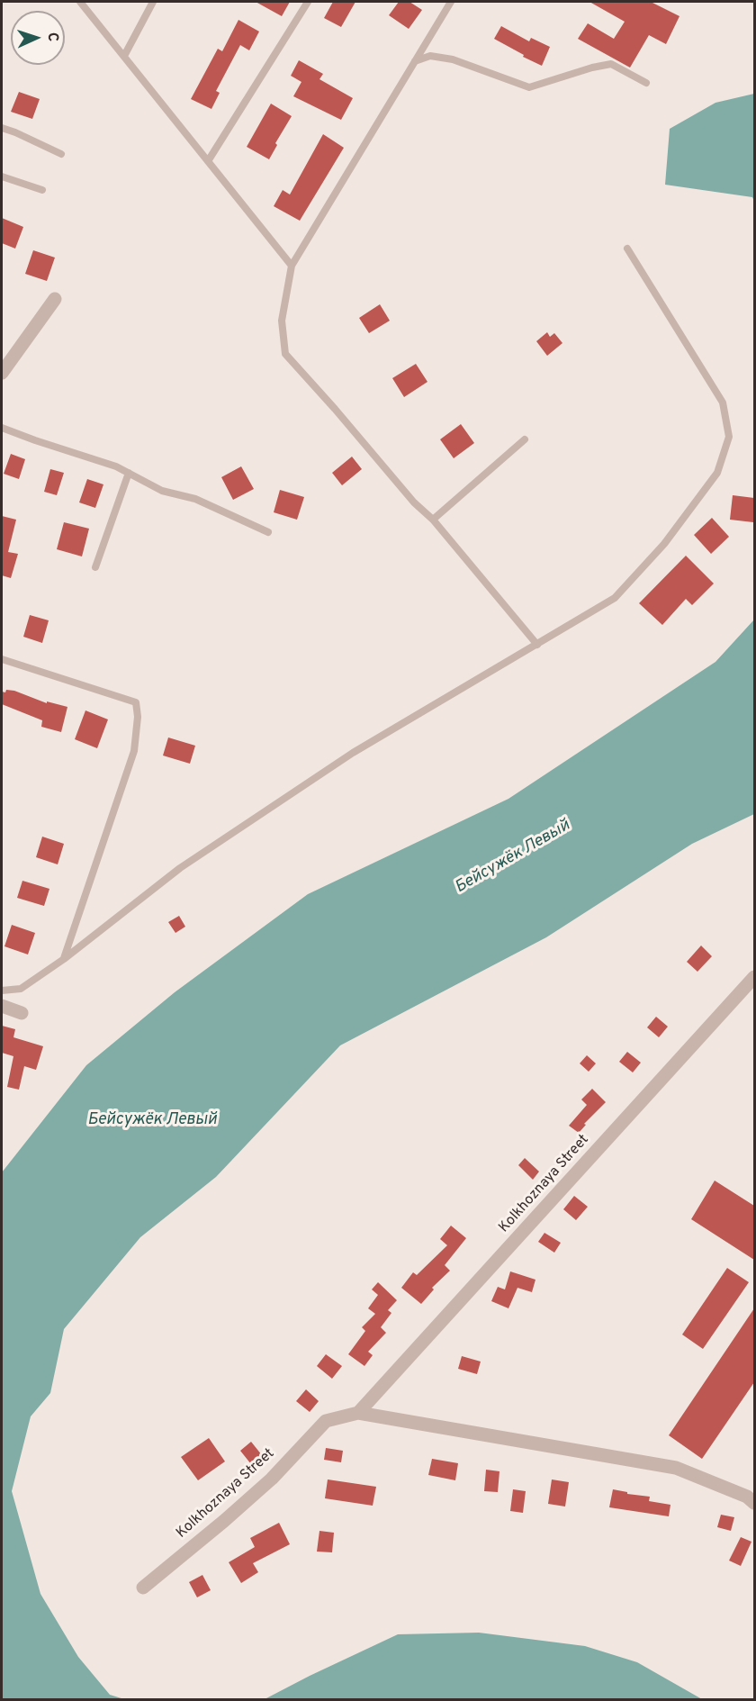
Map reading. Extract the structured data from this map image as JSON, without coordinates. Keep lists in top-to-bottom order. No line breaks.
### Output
{"streets":{"street":["Kolkhoznaya Street"]},"water":["Бейсужёк Левый"],"north":"right"}
